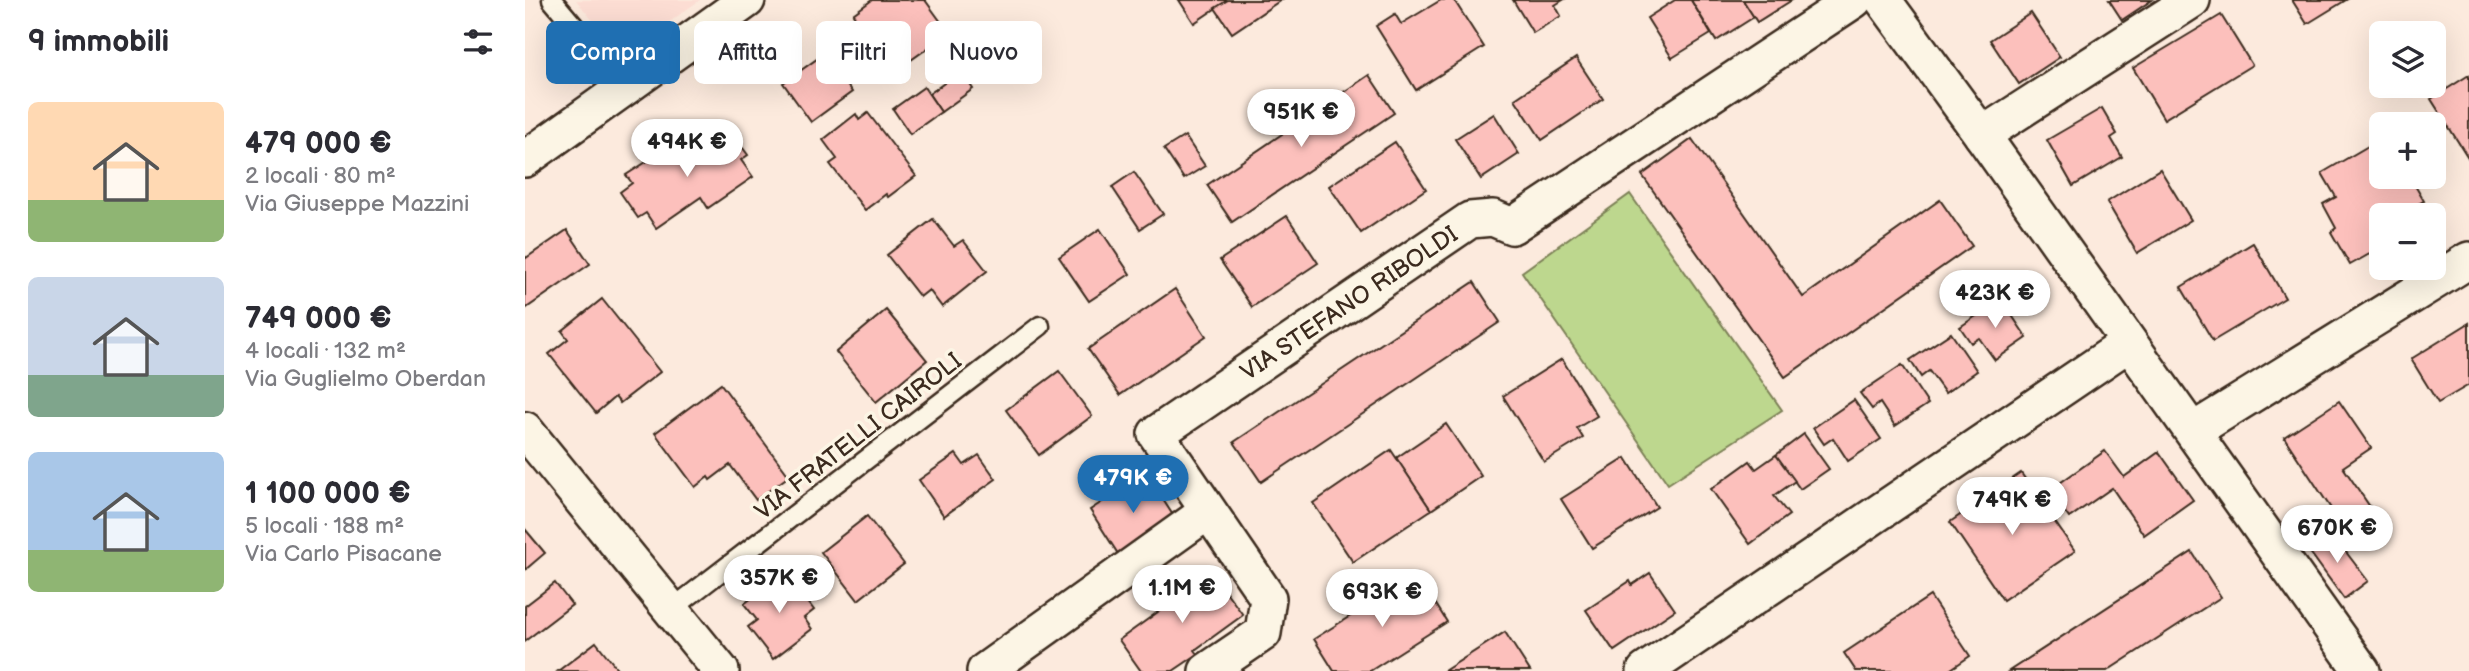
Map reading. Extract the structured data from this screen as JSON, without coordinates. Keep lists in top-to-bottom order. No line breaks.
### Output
{"streets":{"street":["VIA STEFANO RIBOLDI"],"lane":["VIA FRATELLI CAIROLI"]},"page":{"heading":"9 immobili","map_buttons":["+","−"],"chip":["Compra","Affitta","Filtri","Nuovo"],"list":[{"name":"479 000 €","note":"2 locali · 80 m² · Via Giuseppe Mazzini"},{"name":"749 000 €","note":"4 locali · 132 m² · Via Guglielmo Oberdan"},{"name":"1 100 000 €","note":"5 locali · 188 m² · Via Carlo Pisacane"}],"price":["951K €","494K €","423K €","479K €","749K €","670K €","357K €","1.1M €","693K €"]}}
